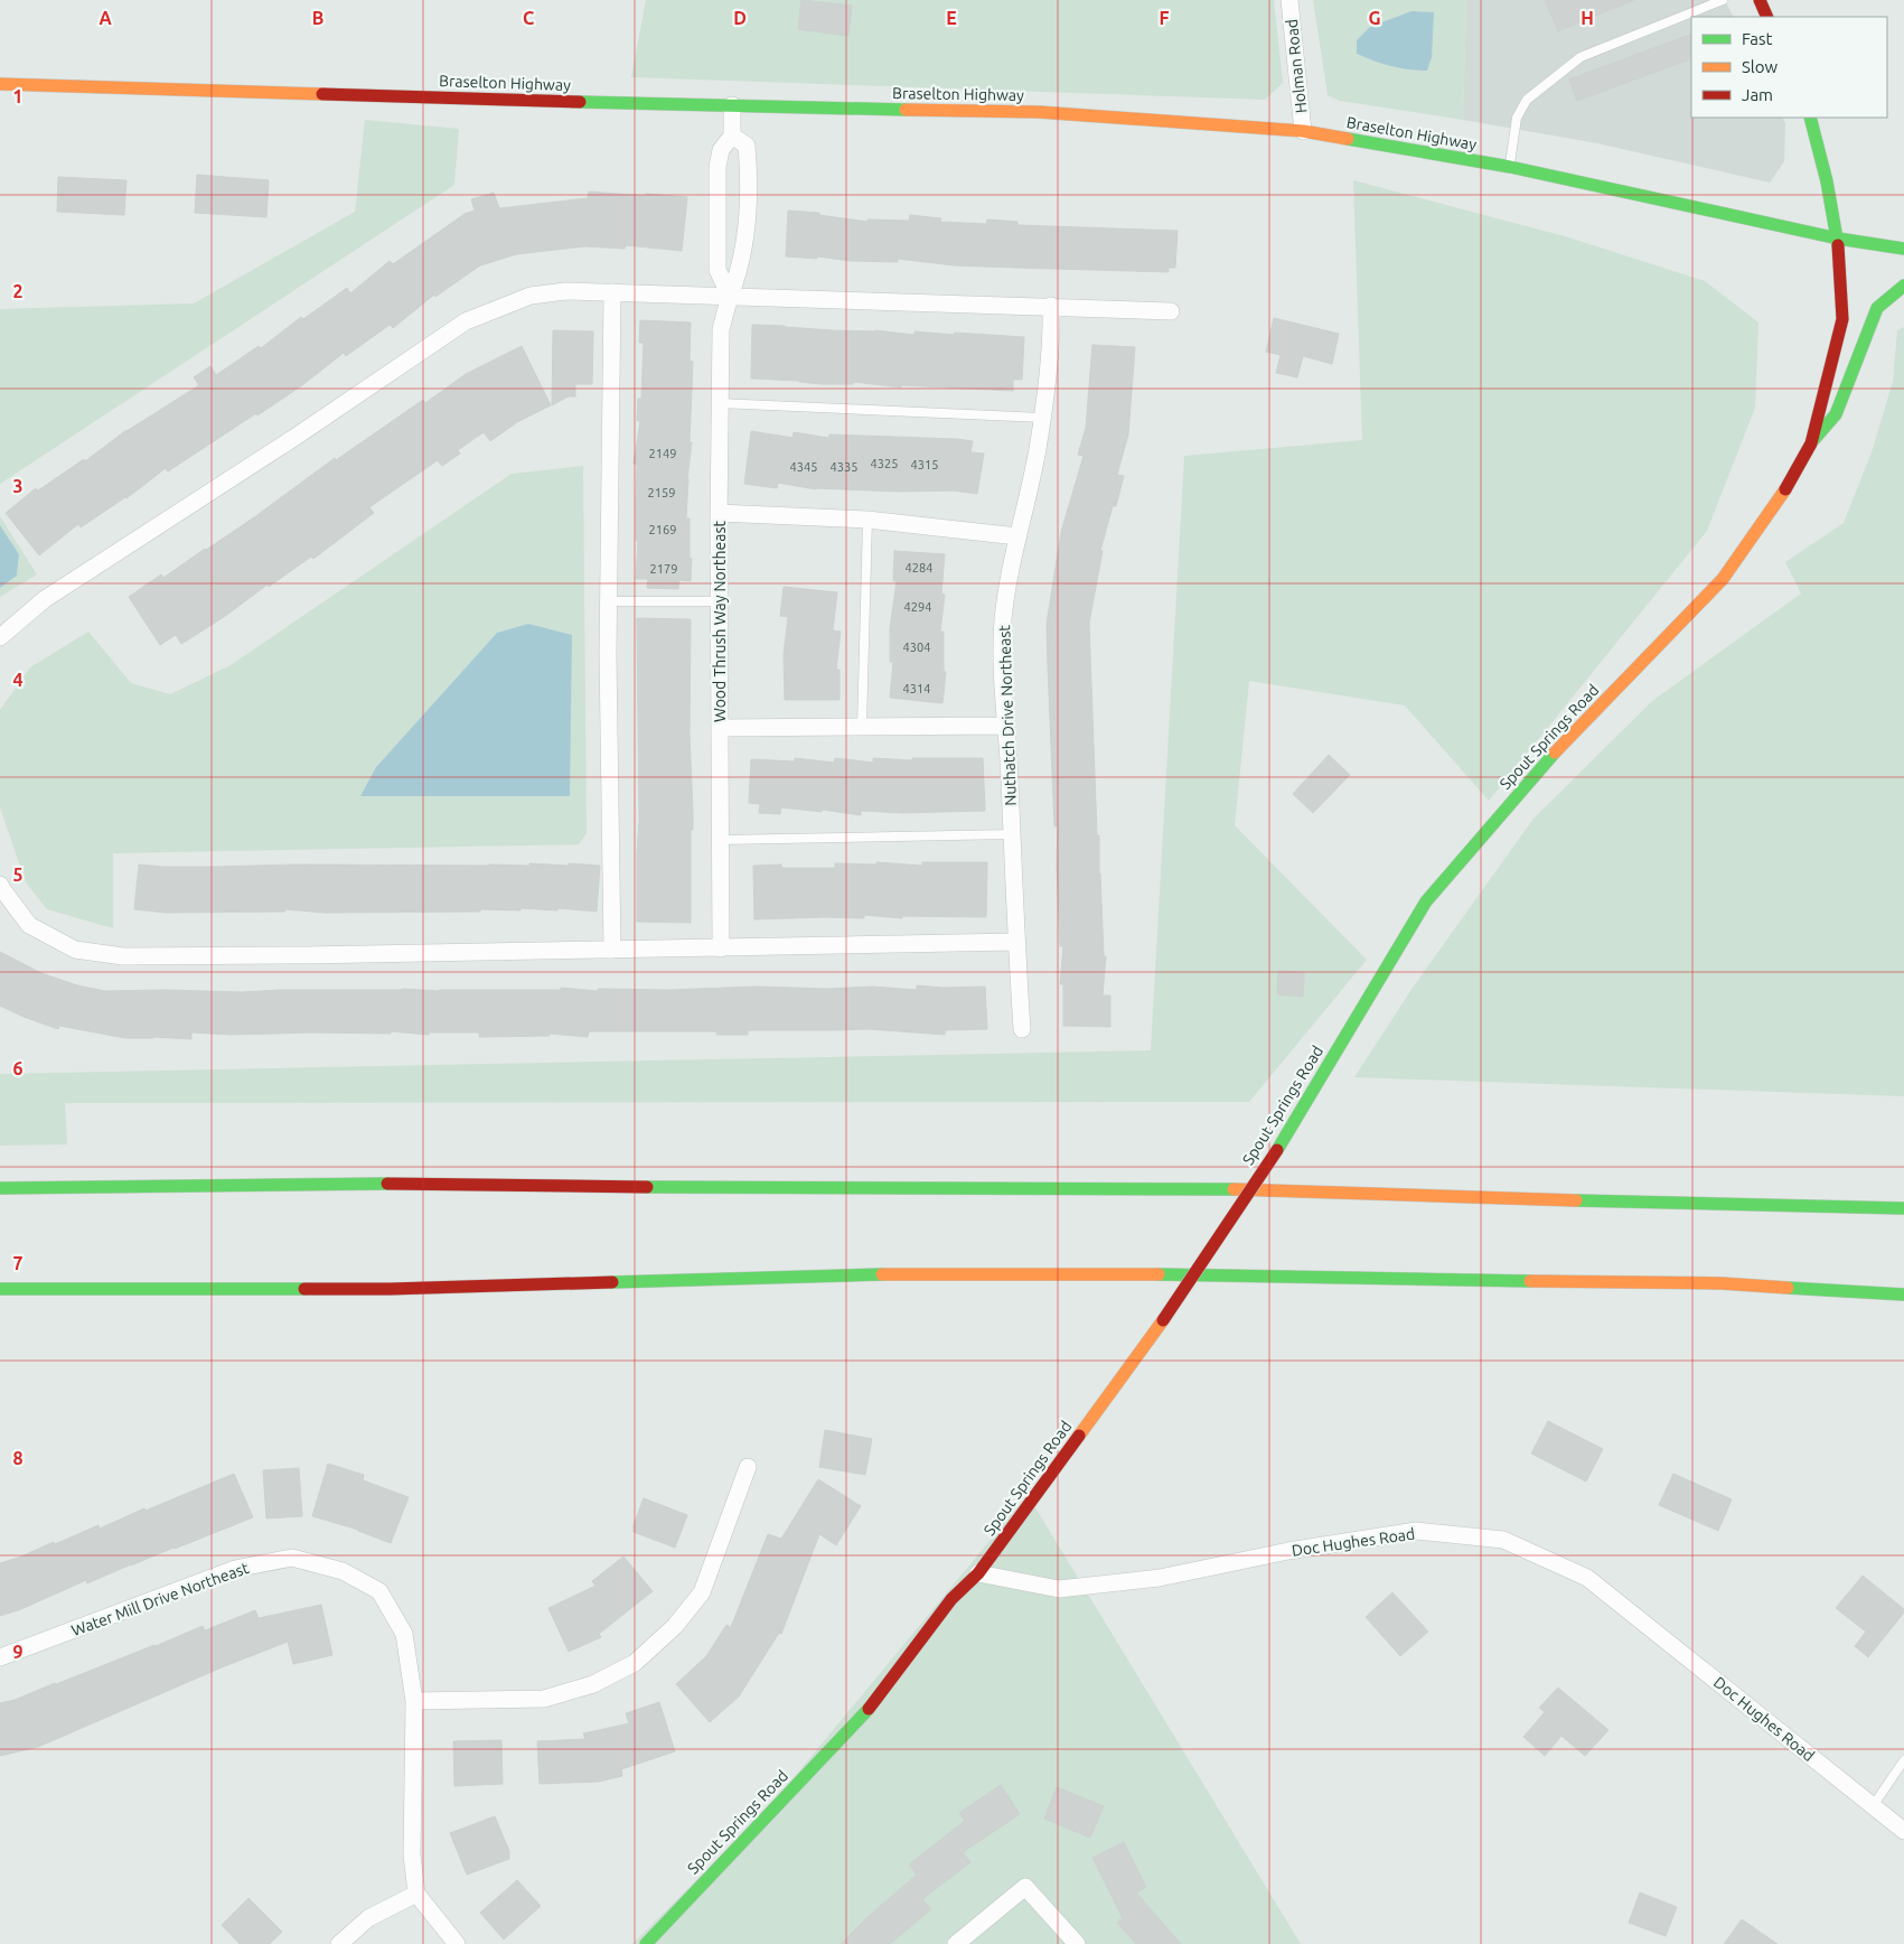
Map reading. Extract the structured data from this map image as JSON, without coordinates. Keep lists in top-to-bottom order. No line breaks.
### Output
{"streets":{"main road":["Braselton Highway","Spout Springs Road"],"street":["Holman Road","Wood Thrush Way Northeast","Nuthatch Drive Northeast","Doc Hughes Road","Water Mill Drive Northeast"]},"crossings":[["Holman Road","Braselton Highway"],["Braselton Highway","Spout Springs Road"],["Spout Springs Road","Doc Hughes Road"]],"house_numbers":["2149","4325","4315","4345","4335","2159","2169","4284","2179","4294","4304","4314"],"legend":["Fast","Slow","Jam"],"grid":{"columns":["A","B","C","D","E","F","G","H"],"rows":["1","2","3","4","5","6","7","8","9"]}}
